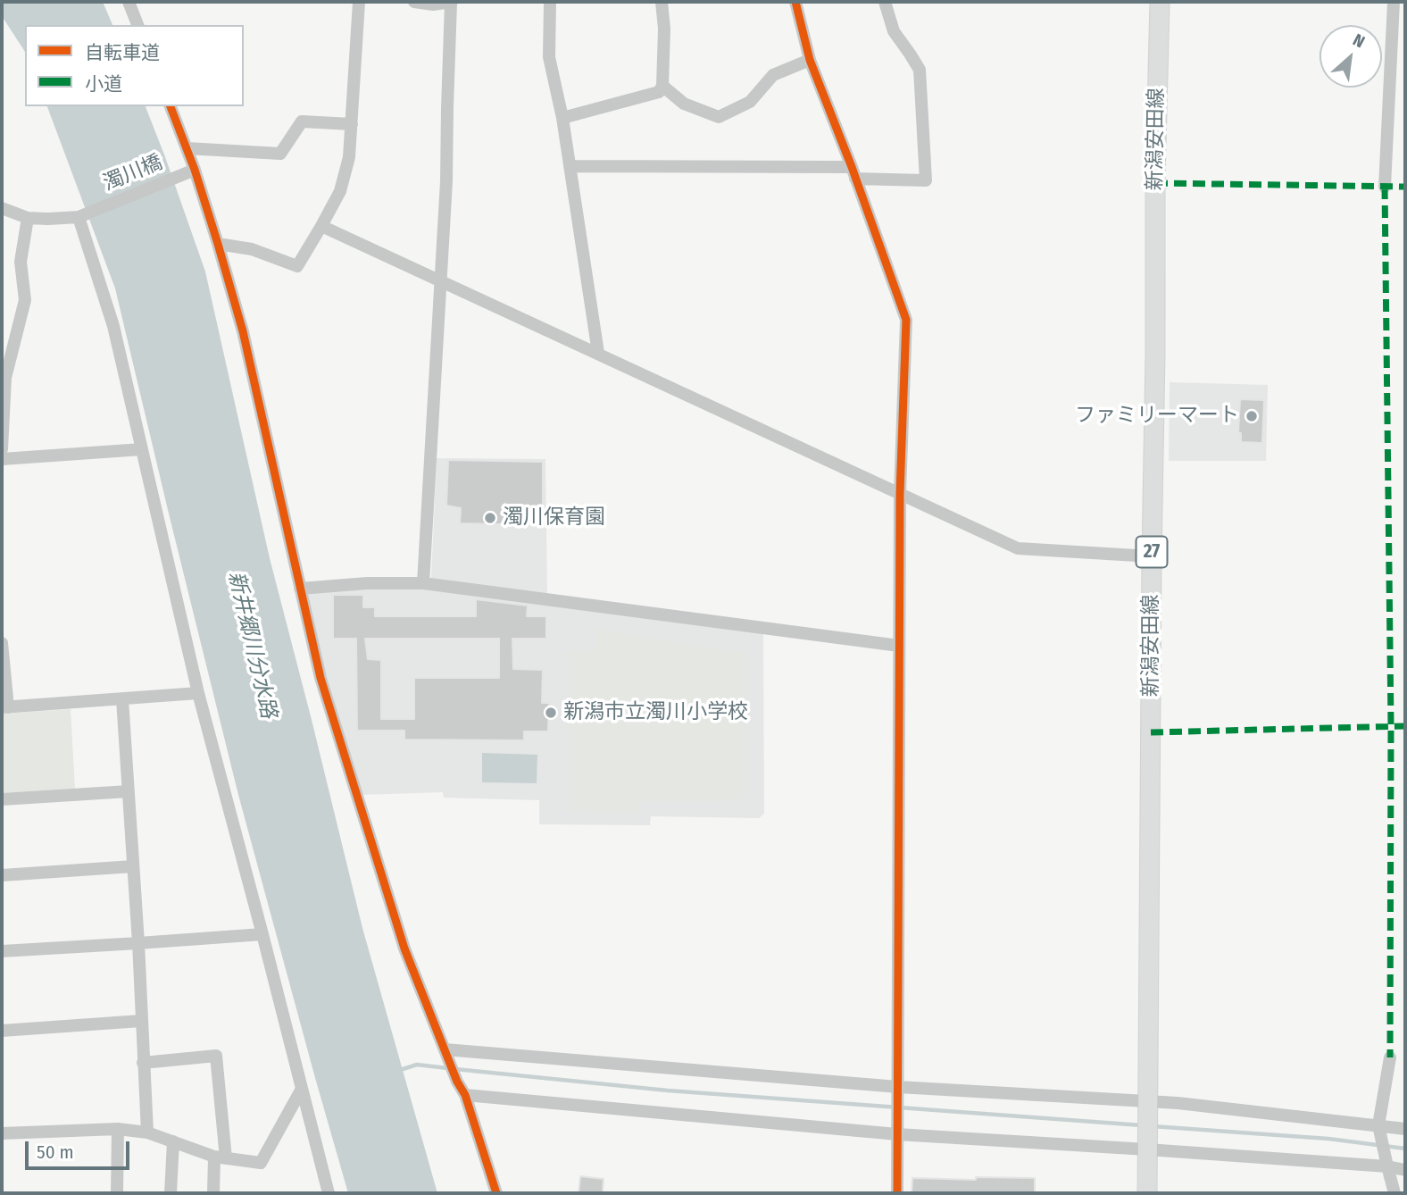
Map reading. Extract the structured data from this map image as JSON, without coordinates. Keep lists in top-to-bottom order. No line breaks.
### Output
{"streets":{"main road":["新潟安田線","27"],"street":["濁川橋"]},"crossings":[["新潟安田線","27"]],"water":["新井郷川分水路"],"places":["ファミリーマート","濁川保育園","新潟市立濁川小学校"],"legend":["自転車道","小道"],"scale_bar":"50 m","north":"top right"}
